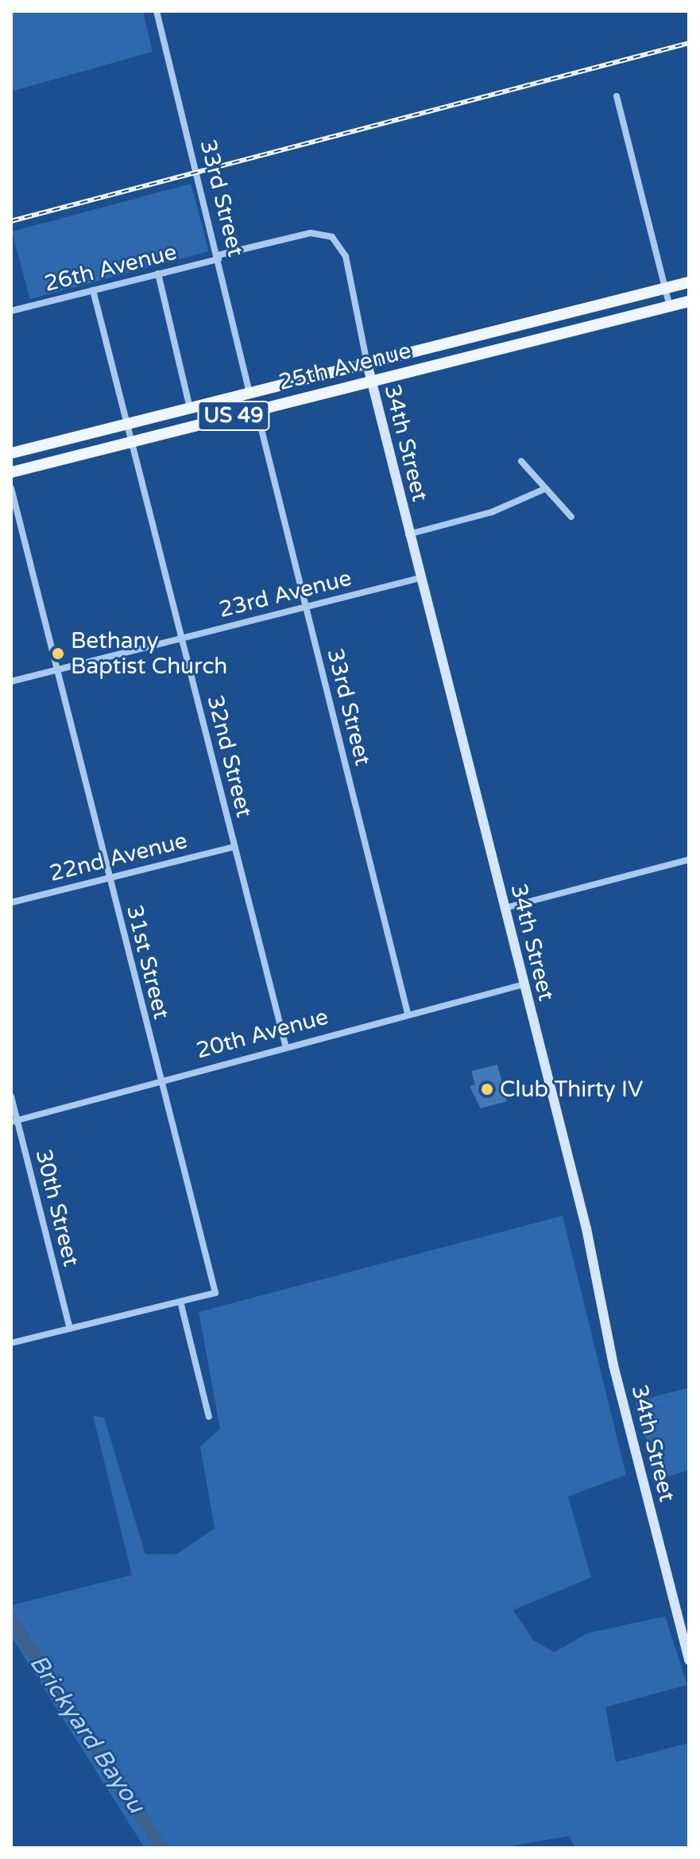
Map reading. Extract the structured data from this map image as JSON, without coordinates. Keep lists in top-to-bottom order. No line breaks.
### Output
{"streets":{"main road":["25th Avenue","US 49"],"street":["33rd Street","26th Avenue","34th Street","23rd Avenue","32nd Street","22nd Avenue","31st Street","20th Avenue","30th Street"]},"crossings":[["33rd Street","26th Avenue"],["33rd Street","25th Avenue"],["33rd Street","23rd Avenue"],["33rd Street","20th Avenue"],["26th Avenue","34th Street"],["26th Avenue","32nd Street"],["25th Avenue","34th Street"],["25th Avenue","32nd Street"],["34th Street","23rd Avenue"],["34th Street","20th Avenue"],["23rd Avenue","32nd Street"],["23rd Avenue","31st Street"],["32nd Street","22nd Avenue"],["32nd Street","20th Avenue"],["22nd Avenue","31st Street"],["31st Street","20th Avenue"],["20th Avenue","30th Street"]],"water":["Brickyard Bayou"],"places":["Bethany Baptist Church","Club Thirty IV"]}
